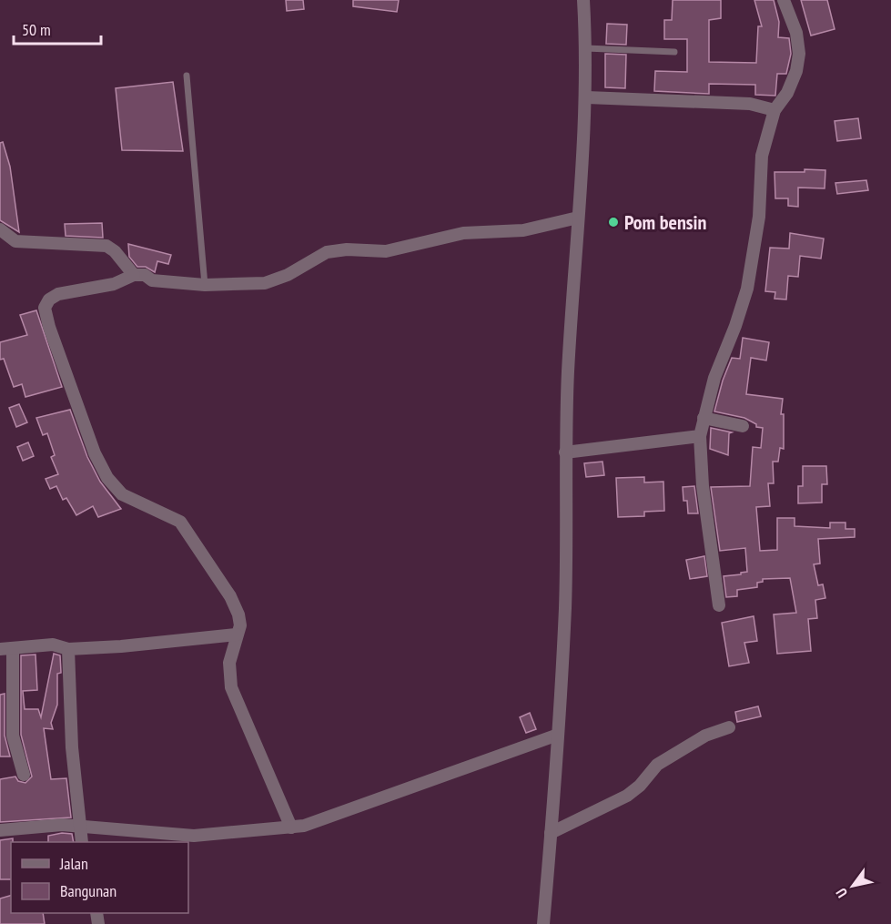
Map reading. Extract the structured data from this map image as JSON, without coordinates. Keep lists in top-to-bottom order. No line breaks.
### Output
{"places":["Pom bensin"],"legend":["Jalan","Bangunan"],"scale_bar":"50 m","north":"bottom left"}
